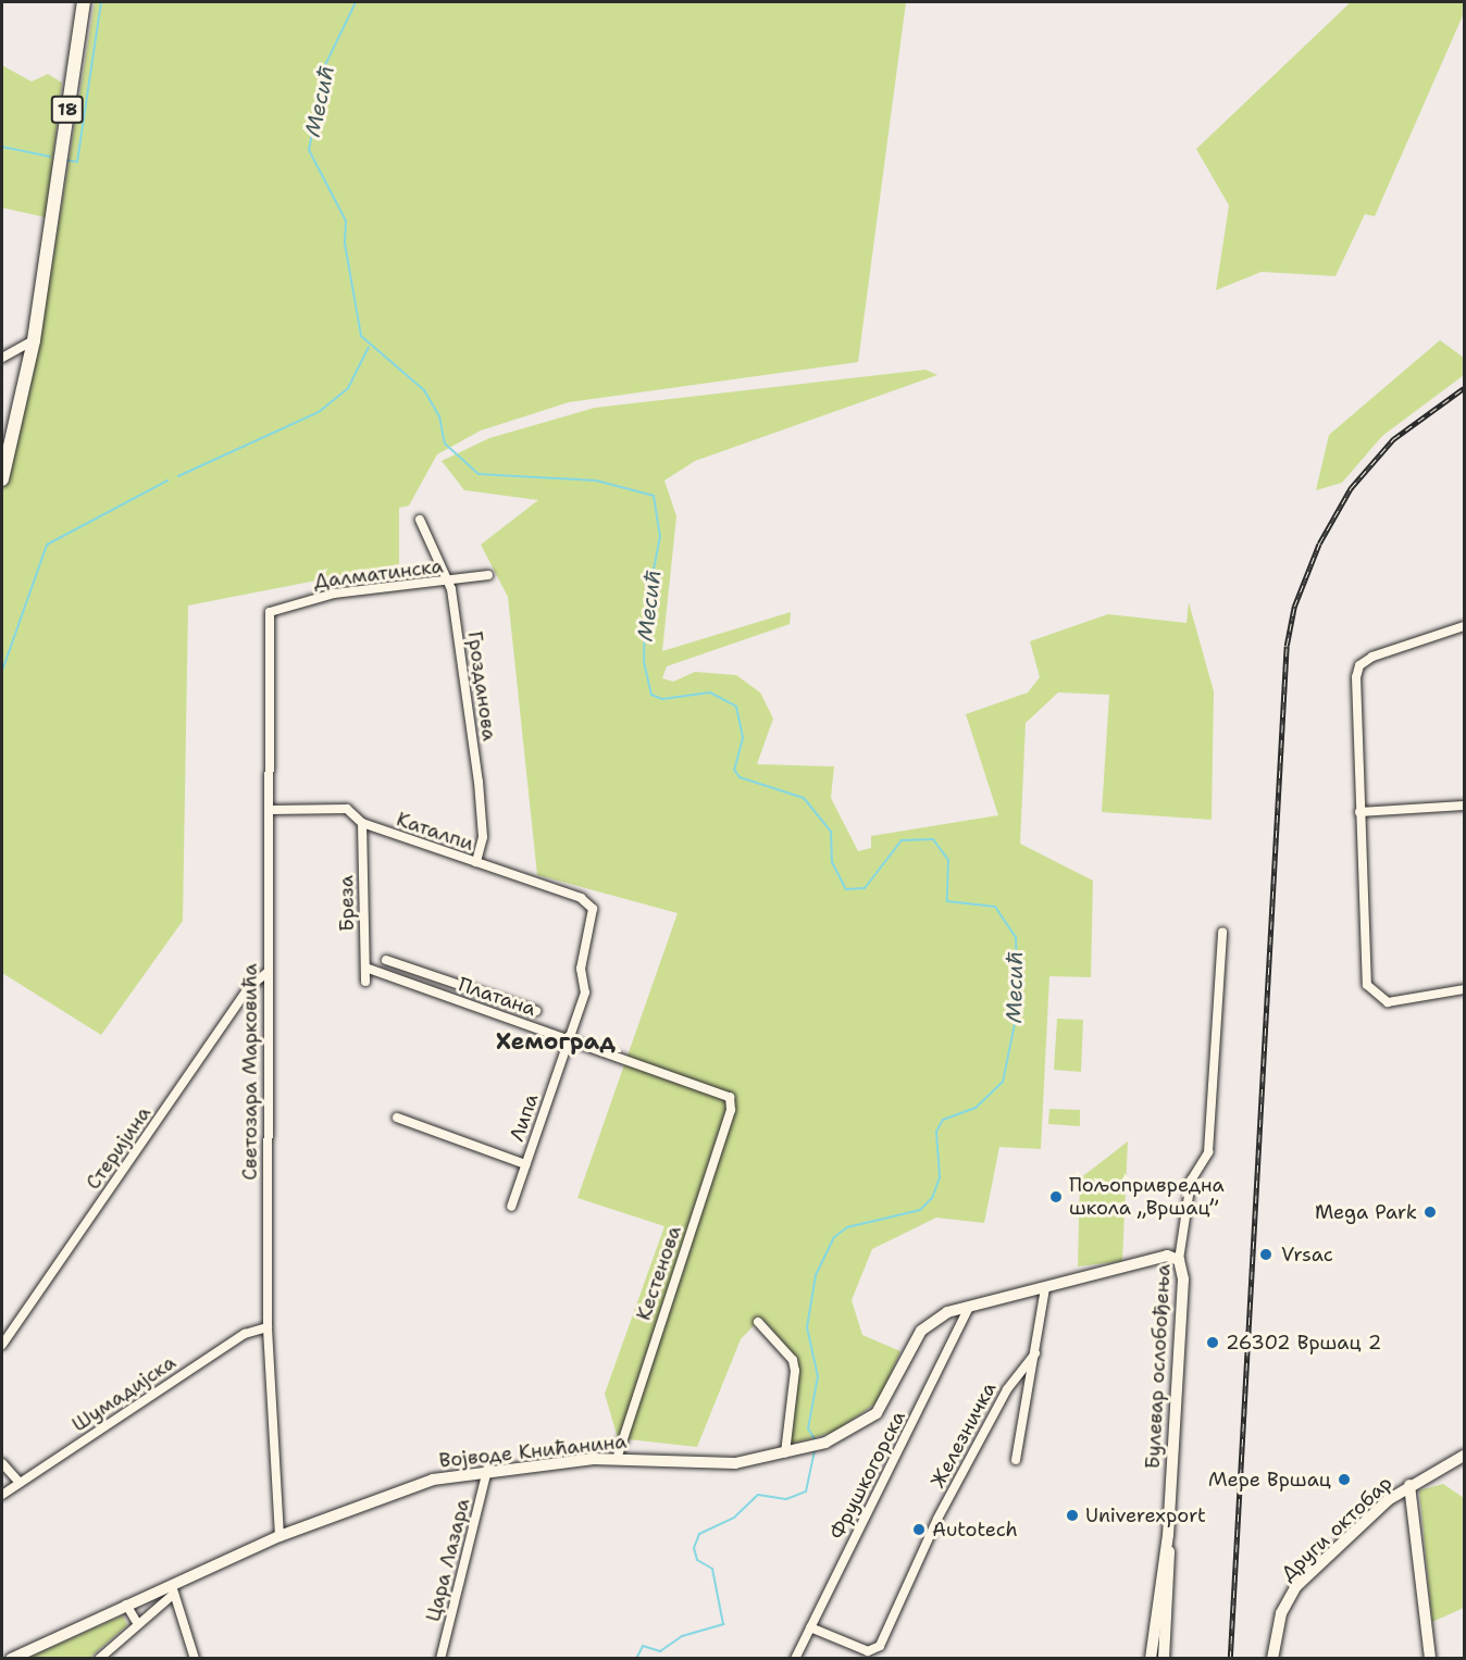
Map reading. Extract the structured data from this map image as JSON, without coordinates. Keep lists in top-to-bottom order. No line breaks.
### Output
{"streets":{"main road":["18"],"street":["Далматинска","Грозданова","Каталпи","Бреза","Платана","Светозара Марковића","Липа","Стеријина","Кестенова","Булевар ослобођења","Шумадијска","Железничка","Војводе Книћанина","Фрушкогорска","Други октобар","Цара Лазара"]},"crossings":[["Далматинска","Грозданова"],["Далматинска","Светозара Марковића"],["Грозданова","Каталпи"],["Каталпи","Бреза"],["Каталпи","Светозара Марковића"],["Каталпи","Липа"],["Бреза","Платана"],["Платана","Липа"],["Платана","Кестенова"],["Светозара Марковића","Стеријина"],["Светозара Марковића","Шумадијска"],["Светозара Марковића","Војводе Книћанина"],["Кестенова","Војводе Книћанина"],["Булевар ослобођења","Војводе Книћанина"],["Железничка","Фрушкогорска"],["Војводе Книћанина","Фрушкогорска"],["Војводе Книћанина","Цара Лазара"]],"districts":["Хемоград"],"water":["Месић"],"places":["Пољопривредна школа „Вршац”","Mega Park","Vrsac","26302 Вршац 2","Мере Вршац","Univerexport","Autotech"]}
